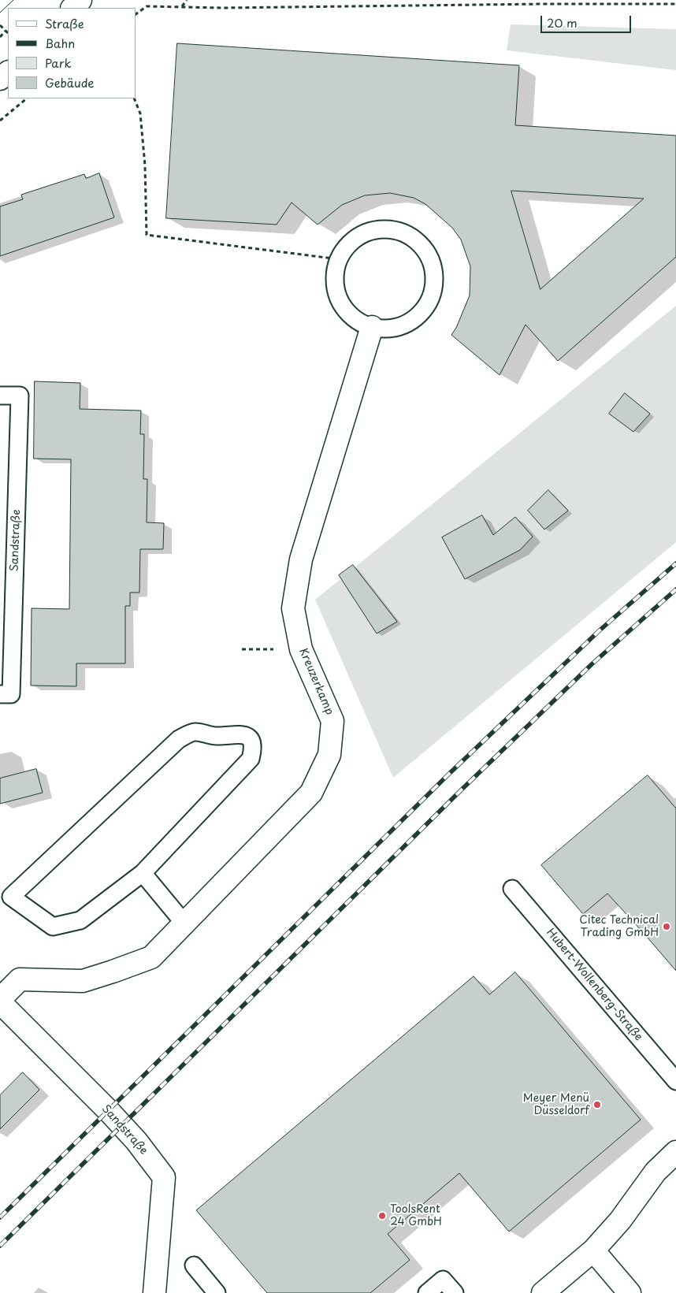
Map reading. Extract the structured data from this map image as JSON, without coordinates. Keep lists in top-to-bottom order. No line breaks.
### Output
{"streets":{"street":["Sandstraße","Kreuzerkamp"],"lane":["Hubert-Wollenberg-Straße"]},"places":["Citec Technical Trading GmbH","Meyer Menü Düsseldorf","ToolsRent 24 GmbH"],"legend":["Straße","Bahn","Park","Gebäude"],"scale_bar":"20 m"}
